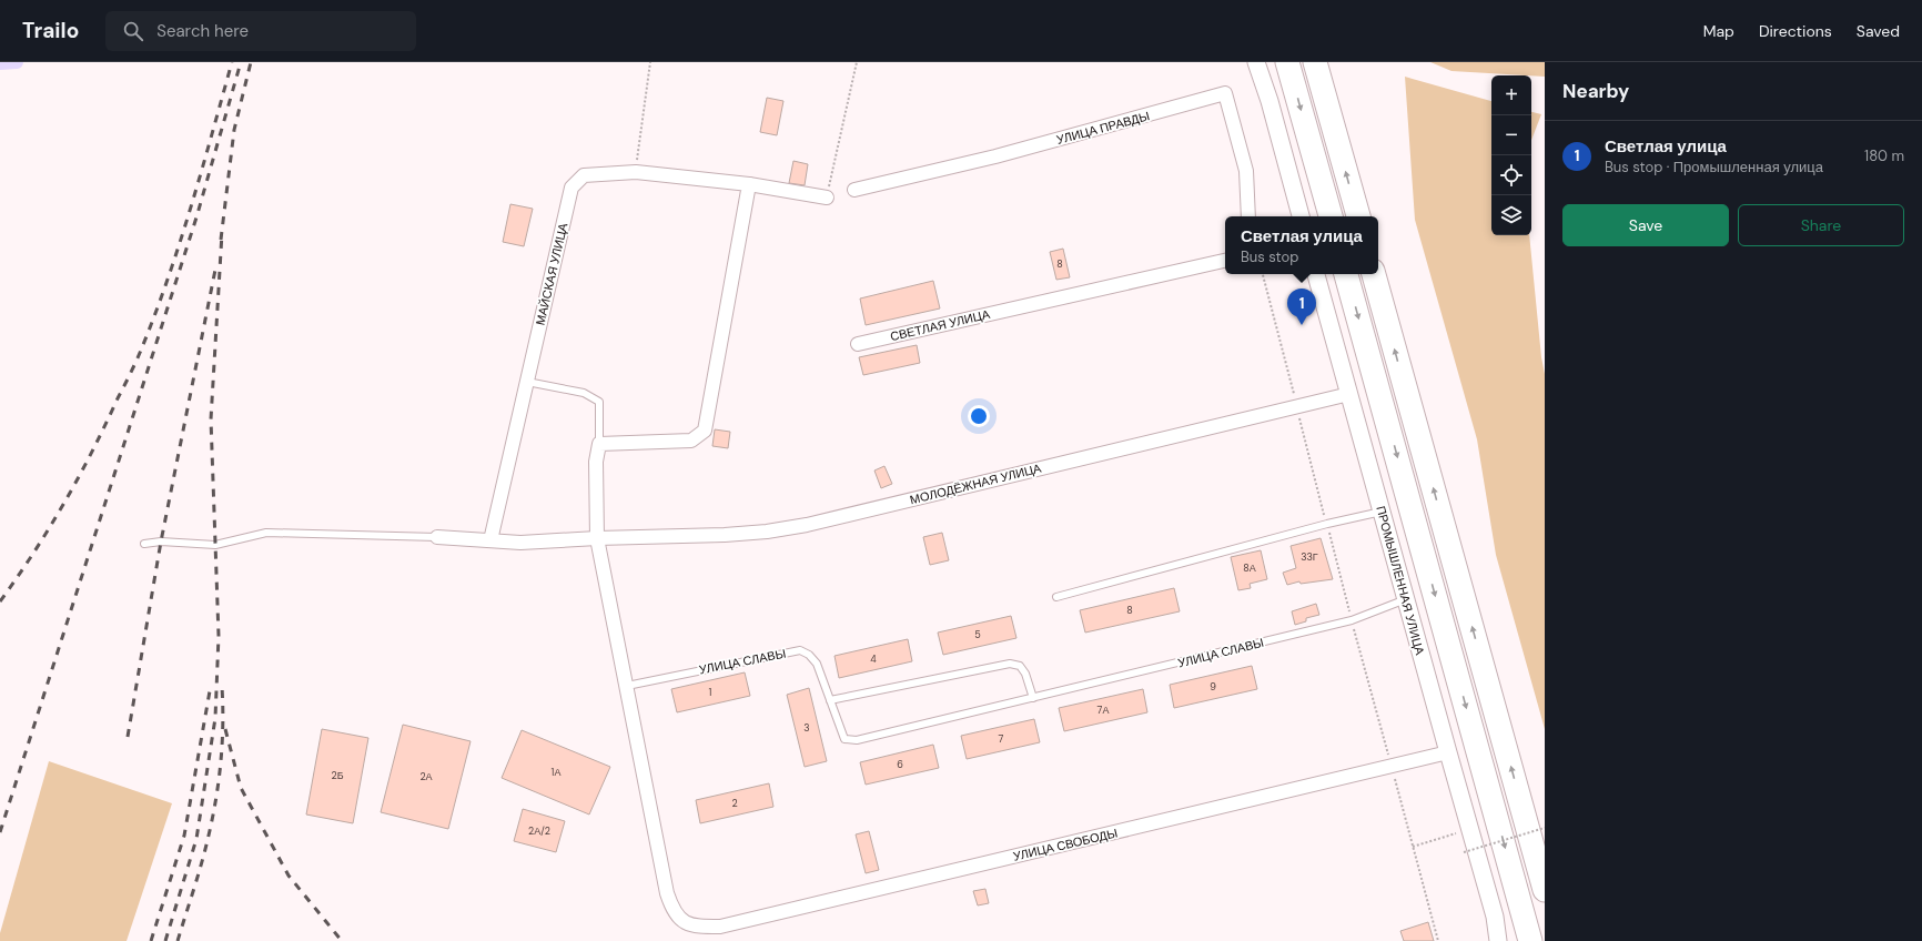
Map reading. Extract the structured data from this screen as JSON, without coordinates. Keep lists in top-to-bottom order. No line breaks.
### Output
{"streets":{"street":["УЛИЦА ПРАВДЫ","МАЙСКАЯ УЛИЦА","СВЕТЛАЯ УЛИЦА","МОЛОДЁЖНАЯ УЛИЦА","ПРОМЫШЛЕННАЯ УЛИЦА","УЛИЦА СВОБОДЫ"],"lane":["УЛИЦА СЛАВЫ"]},"crossings":[["МАЙСКАЯ УЛИЦА","МОЛОДЁЖНАЯ УЛИЦА"],["МОЛОДЁЖНАЯ УЛИЦА","ПРОМЫШЛЕННАЯ УЛИЦА"],["ПРОМЫШЛЕННАЯ УЛИЦА","УЛИЦА СЛАВЫ"],["ПРОМЫШЛЕННАЯ УЛИЦА","УЛИЦА СВОБОДЫ"],["УЛИЦА СЛАВЫ","УЛИЦА СВОБОДЫ"]],"house_numbers":["8","33Г","8А","8","5","4","9","1","7А","3","7","6","1А","2Б","2А","2","2А/2"],"page":{"header":"Trailo","search":"Search here","nav":["Map","Directions","Saved"],"heading":"Nearby","map_buttons":["+","−"],"list":[{"mark":"1","name":"Светлая улица","note":"Bus stop · Промышленная улица","value":"180 m"}],"buttons":["Save","Share"],"popup":["Светлая улица","Bus stop"],"pins":"1"}}
